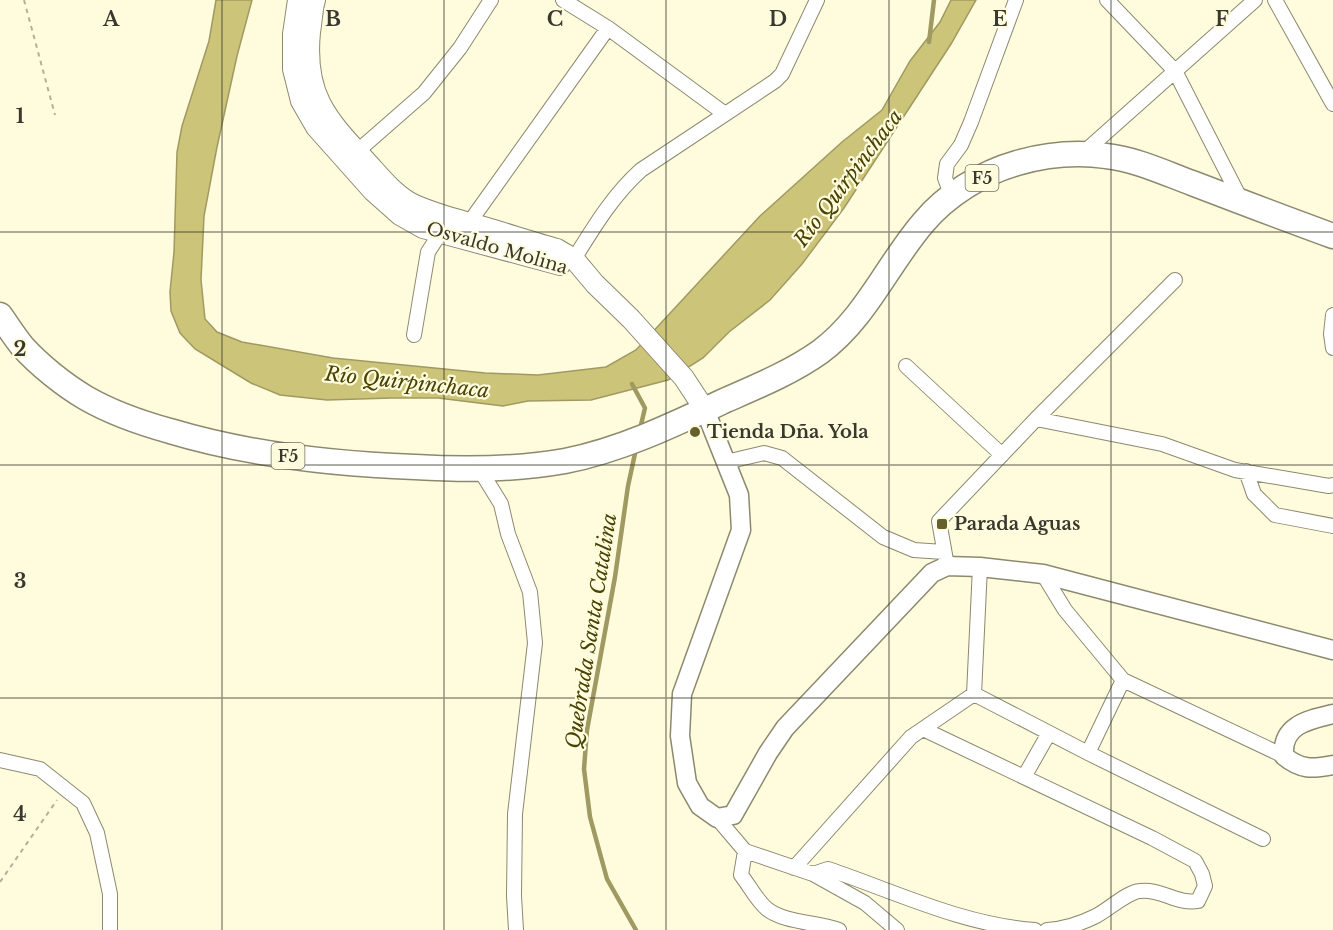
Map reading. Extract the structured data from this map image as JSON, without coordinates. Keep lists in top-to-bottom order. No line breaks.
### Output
{"streets":{"highway":["F5"],"main road":["Osvaldo Molina"]},"water":["Río Quirpinchaca","Quebrada Santa Catalina"],"places":{"other":["Tienda Dña. Yola"],"transit":["Parada Aguas"]},"grid":{"columns":["A","B","C","D","E","F"],"rows":["1","2","3","4"]}}
